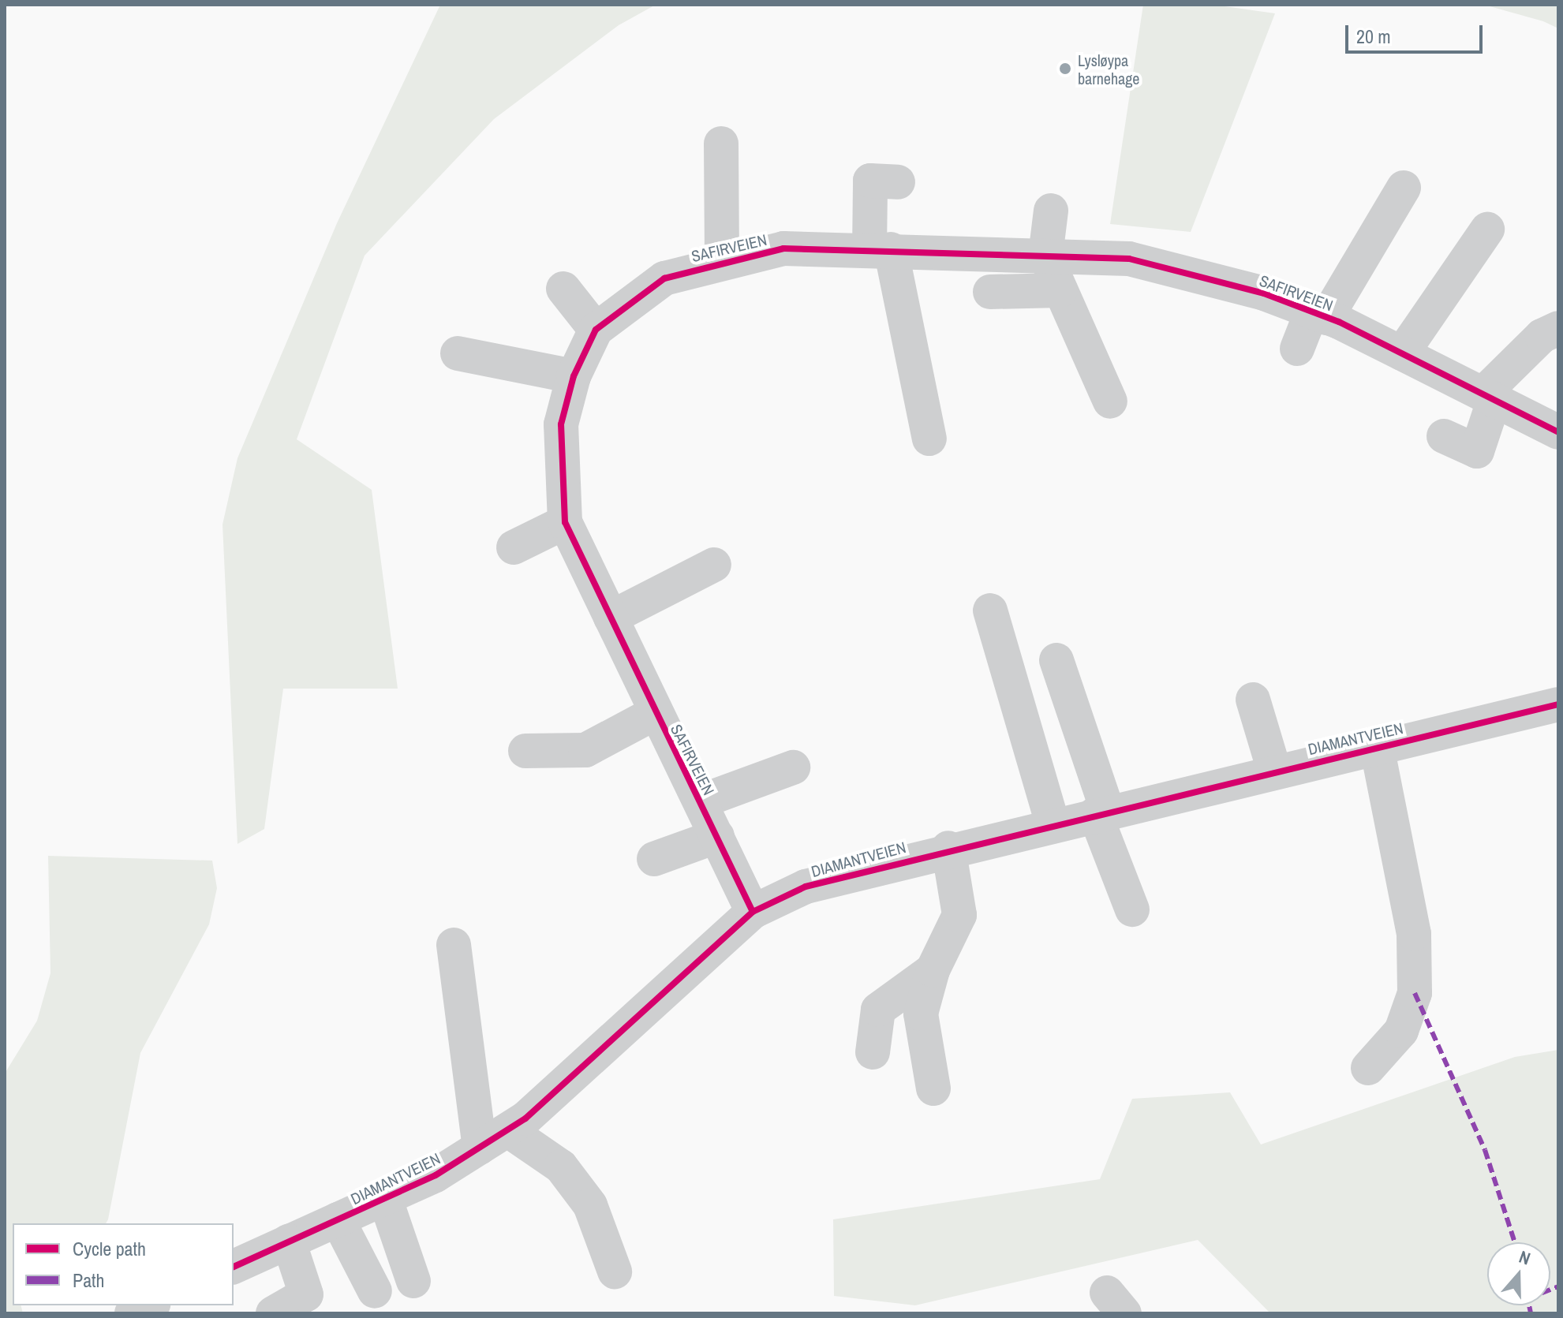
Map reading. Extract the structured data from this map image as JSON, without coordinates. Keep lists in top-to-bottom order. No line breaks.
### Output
{"streets":{"street":["SAFIRVEIEN","DIAMANTVEIEN"]},"crossings":[["SAFIRVEIEN","DIAMANTVEIEN"]],"places":["Lysløypa barnehage"],"legend":["Cycle path","Path"],"scale_bar":"20 m","north":"top"}
